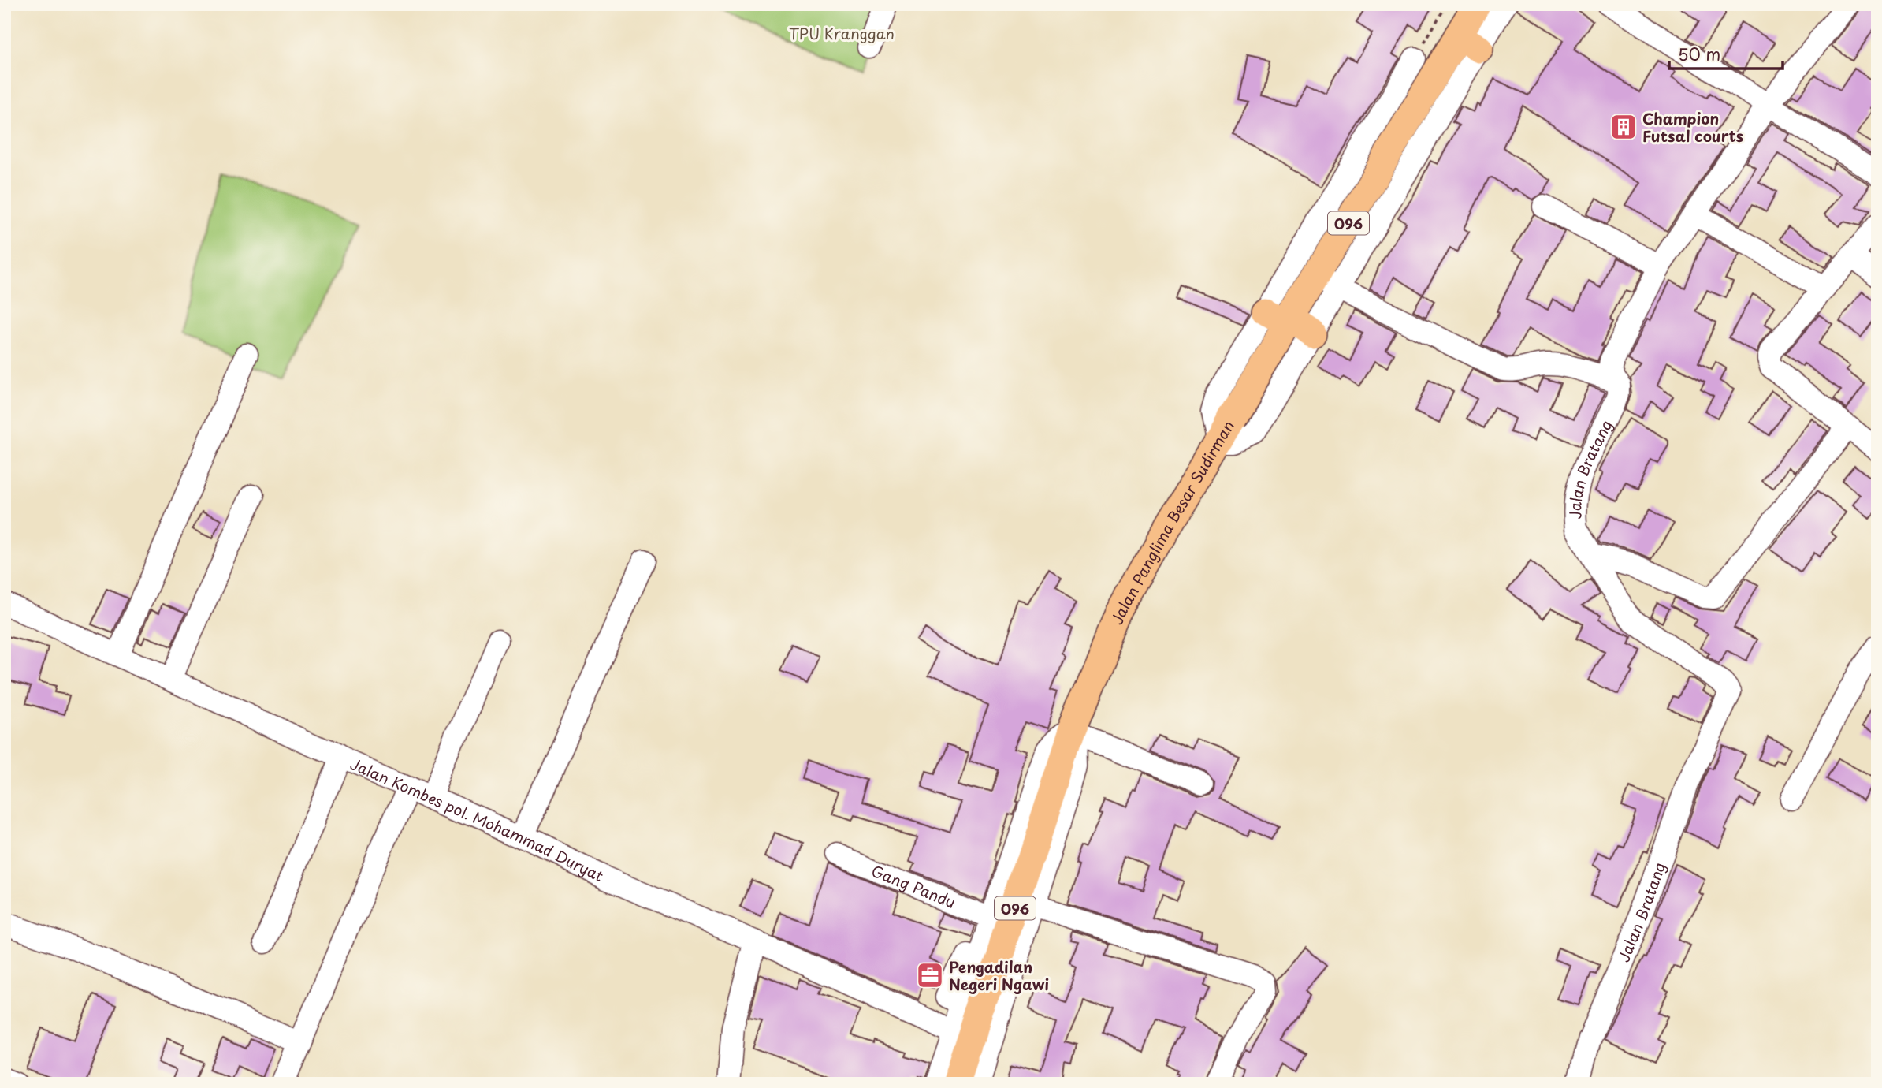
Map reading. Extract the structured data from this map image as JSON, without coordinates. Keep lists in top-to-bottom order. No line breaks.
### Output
{"streets":{"main road":["096","Jalan Panglima Besar Sudirman"],"street":["Jalan Bratang","Jalan Kombes pol. Mohammad Duryat","Gang Pandu"]},"crossings":[["Jalan Panglima Besar Sudirman","Jalan Kombes pol. Mohammad Duryat"]],"parks":["TPU Kranggan"],"places":{"building":["Champion Futsal courts"],"office":["Pengadilan Negeri Ngawi"]},"scale_bar":"50 m"}
